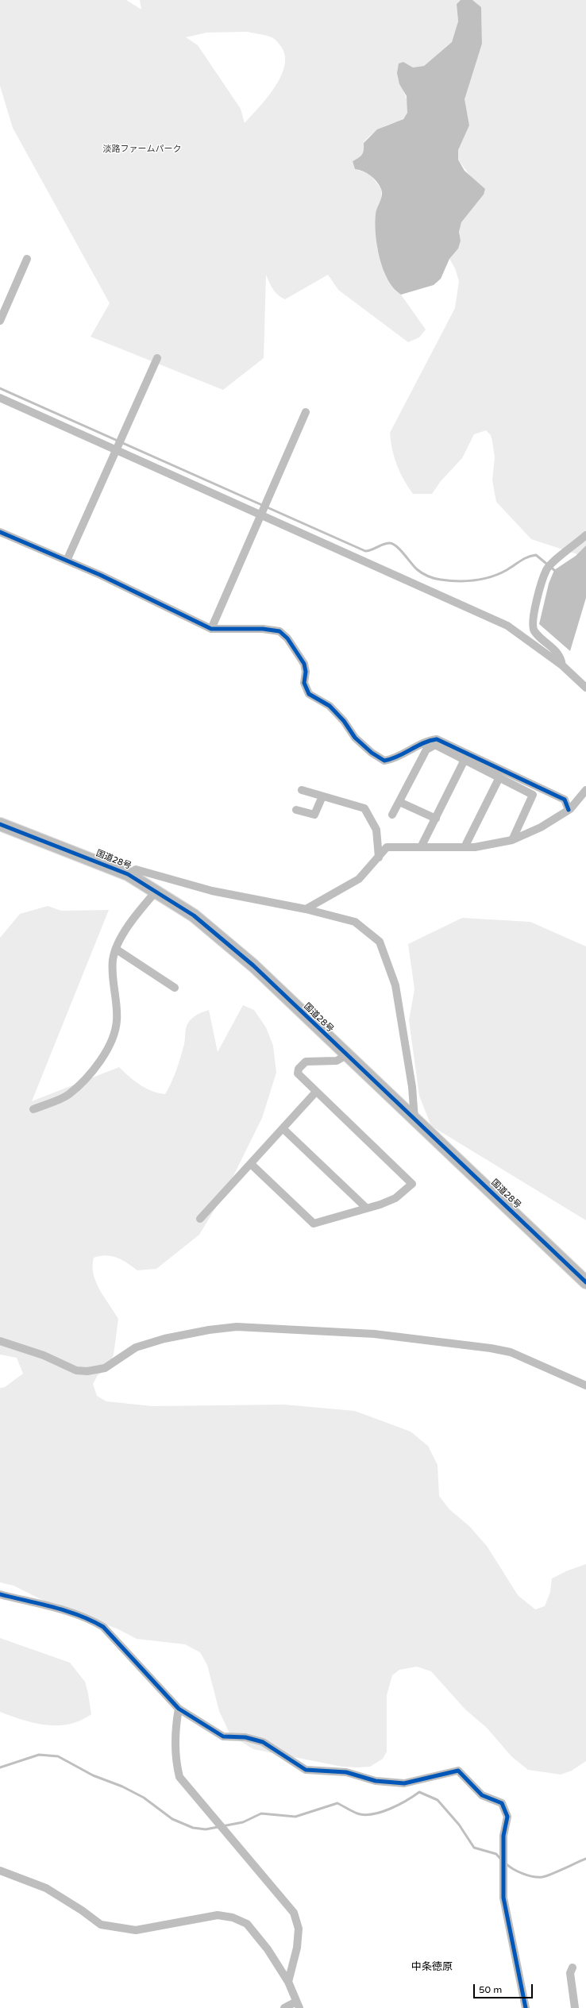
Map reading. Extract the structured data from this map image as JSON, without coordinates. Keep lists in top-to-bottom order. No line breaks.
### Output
{"streets":{"highway":["国道28号"]},"districts":["中条徳原"],"parks":["淡路ファームパーク"],"scale_bar":"50 m"}
